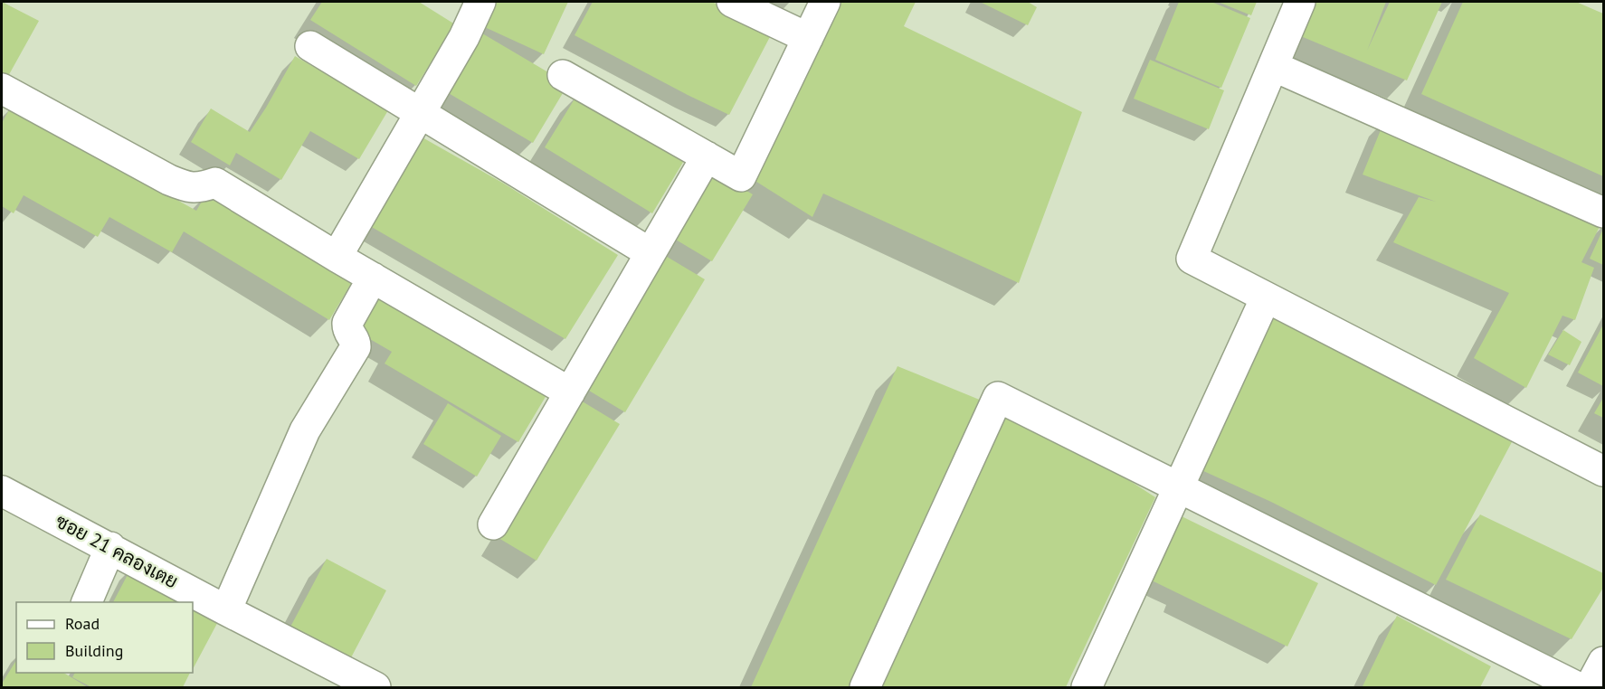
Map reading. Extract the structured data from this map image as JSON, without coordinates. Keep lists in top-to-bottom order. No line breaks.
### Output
{"streets":{"street":["ซอย 21 คลองเตย"]},"legend":["Road","Building"]}
